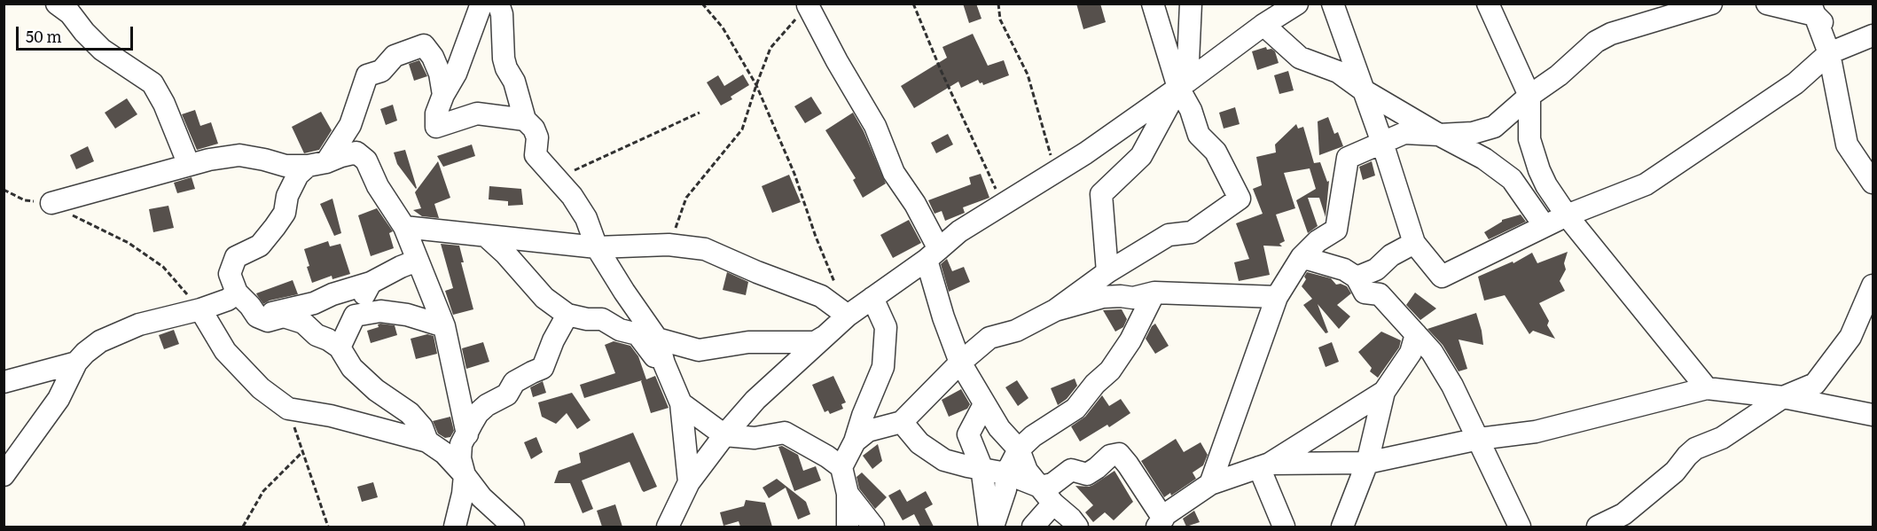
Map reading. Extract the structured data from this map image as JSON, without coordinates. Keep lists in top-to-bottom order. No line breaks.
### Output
{"scale_bar":"50 m"}
